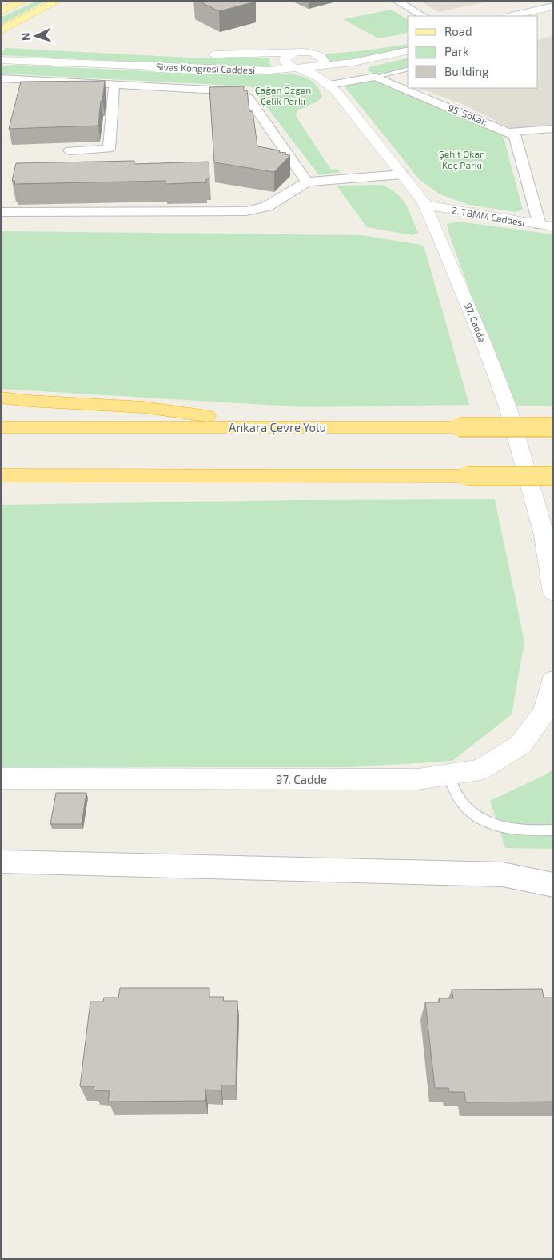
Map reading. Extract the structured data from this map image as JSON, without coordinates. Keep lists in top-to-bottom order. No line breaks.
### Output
{"streets":{"highway":["Ankara Çevre Yolu"],"street":["Sivas Kongresi Caddesi","95. Sokak","2. TBMM Caddesi","97. Cadde"]},"crossings":[["Sivas Kongresi Caddesi","97. Cadde"],["2. TBMM Caddesi","97. Cadde"]],"parks":["Çağan Özgen Çelik Parkı","Şehit Okan Koç Parkı"],"legend":["Road","Park","Building"],"north":"left"}
